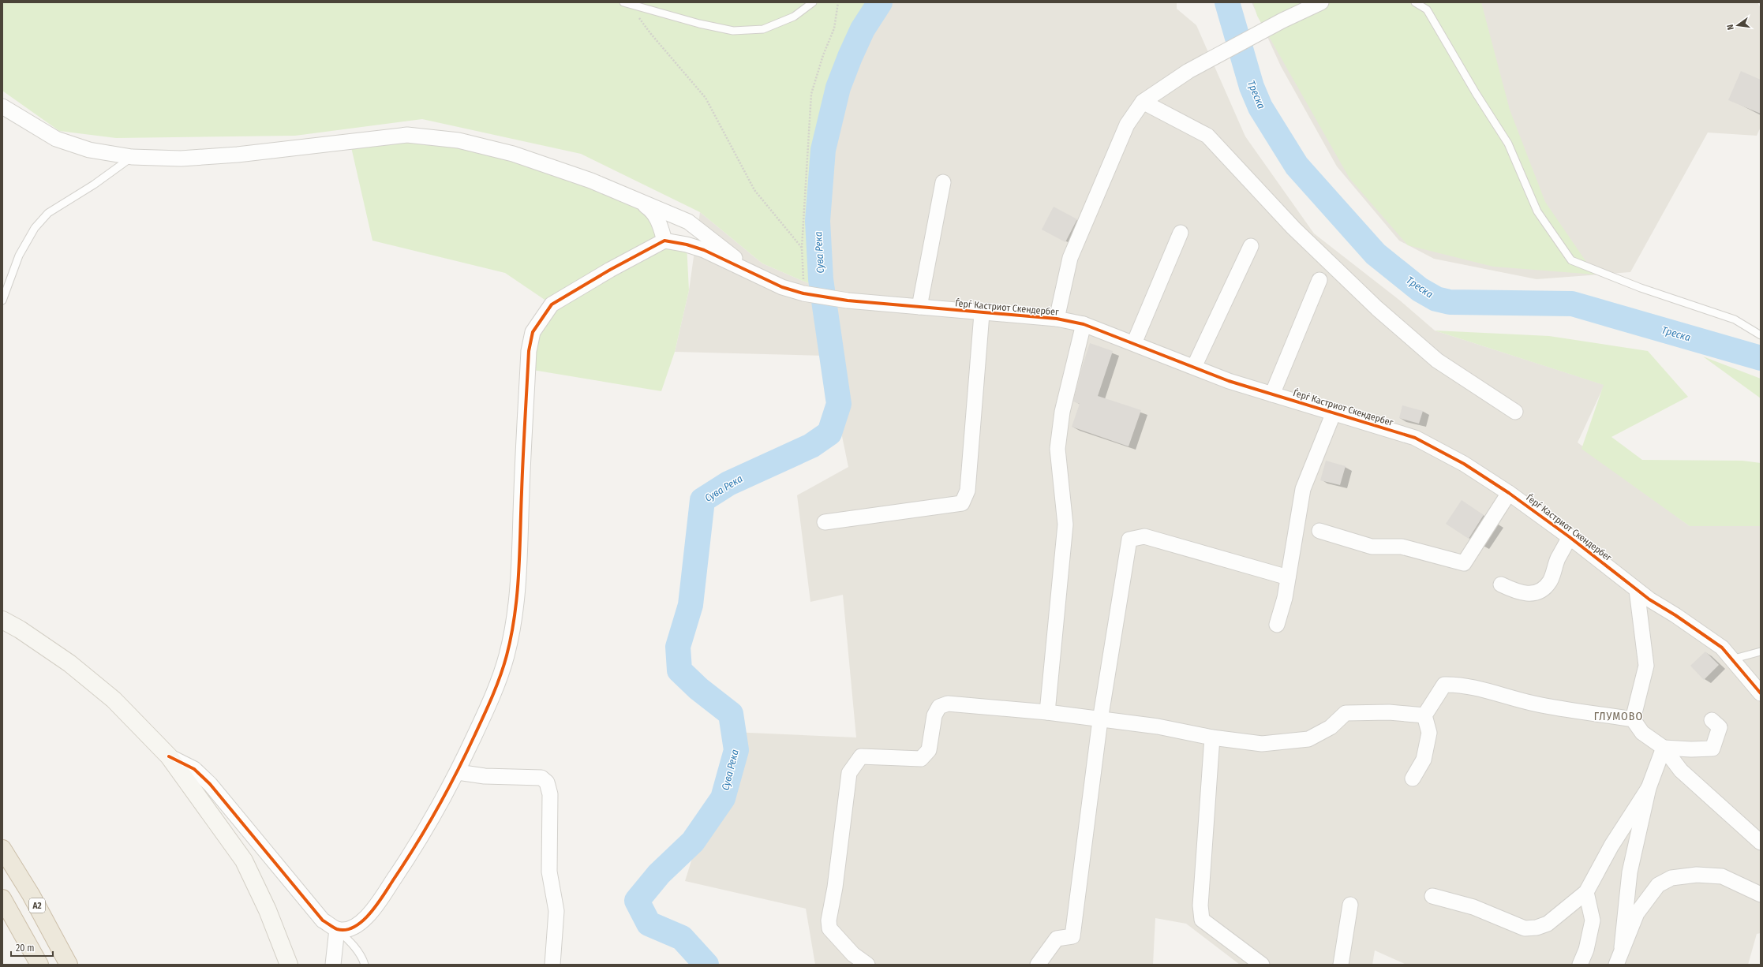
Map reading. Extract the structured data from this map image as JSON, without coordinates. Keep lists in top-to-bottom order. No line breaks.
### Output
{"streets":{"highway":["A2"],"street":["Ѓерѓ Кастриот Скендербег"]},"districts":["ГЛУМОВО"],"water":["Треска","Сува Река"],"scale_bar":"20 m","north":"left"}
